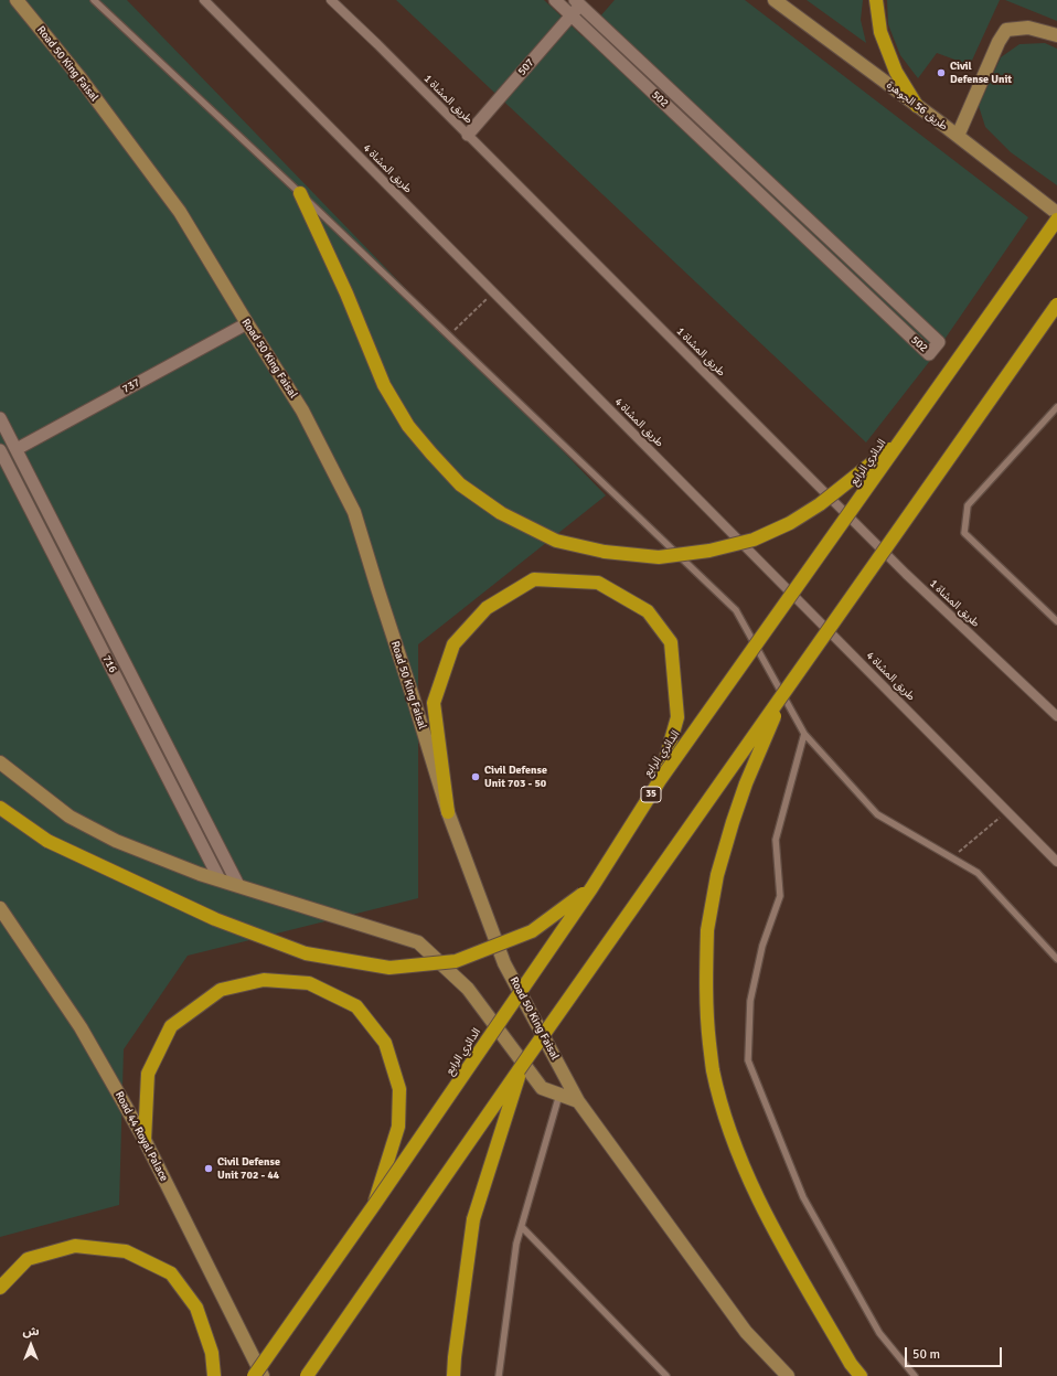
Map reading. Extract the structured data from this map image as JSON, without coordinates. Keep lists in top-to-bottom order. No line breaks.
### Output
{"streets":{"highway":["الدائري الرابع","35"],"main road":["Road 50 King Faisal","طريق 56 الجوهرة","Road 44 Royal Palace"],"street":["507","طريق المشاة 1","502","طريق المشاة 4","737","716"]},"crossings":[["Road 50 King Faisal","737"],["507","طريق المشاة 1"],["507","502"]],"places":["Civil Defense Unit","Civil Defense Unit 703 - 50","Civil Defense Unit 702 - 44"],"scale_bar":"50 m","north":"top"}
